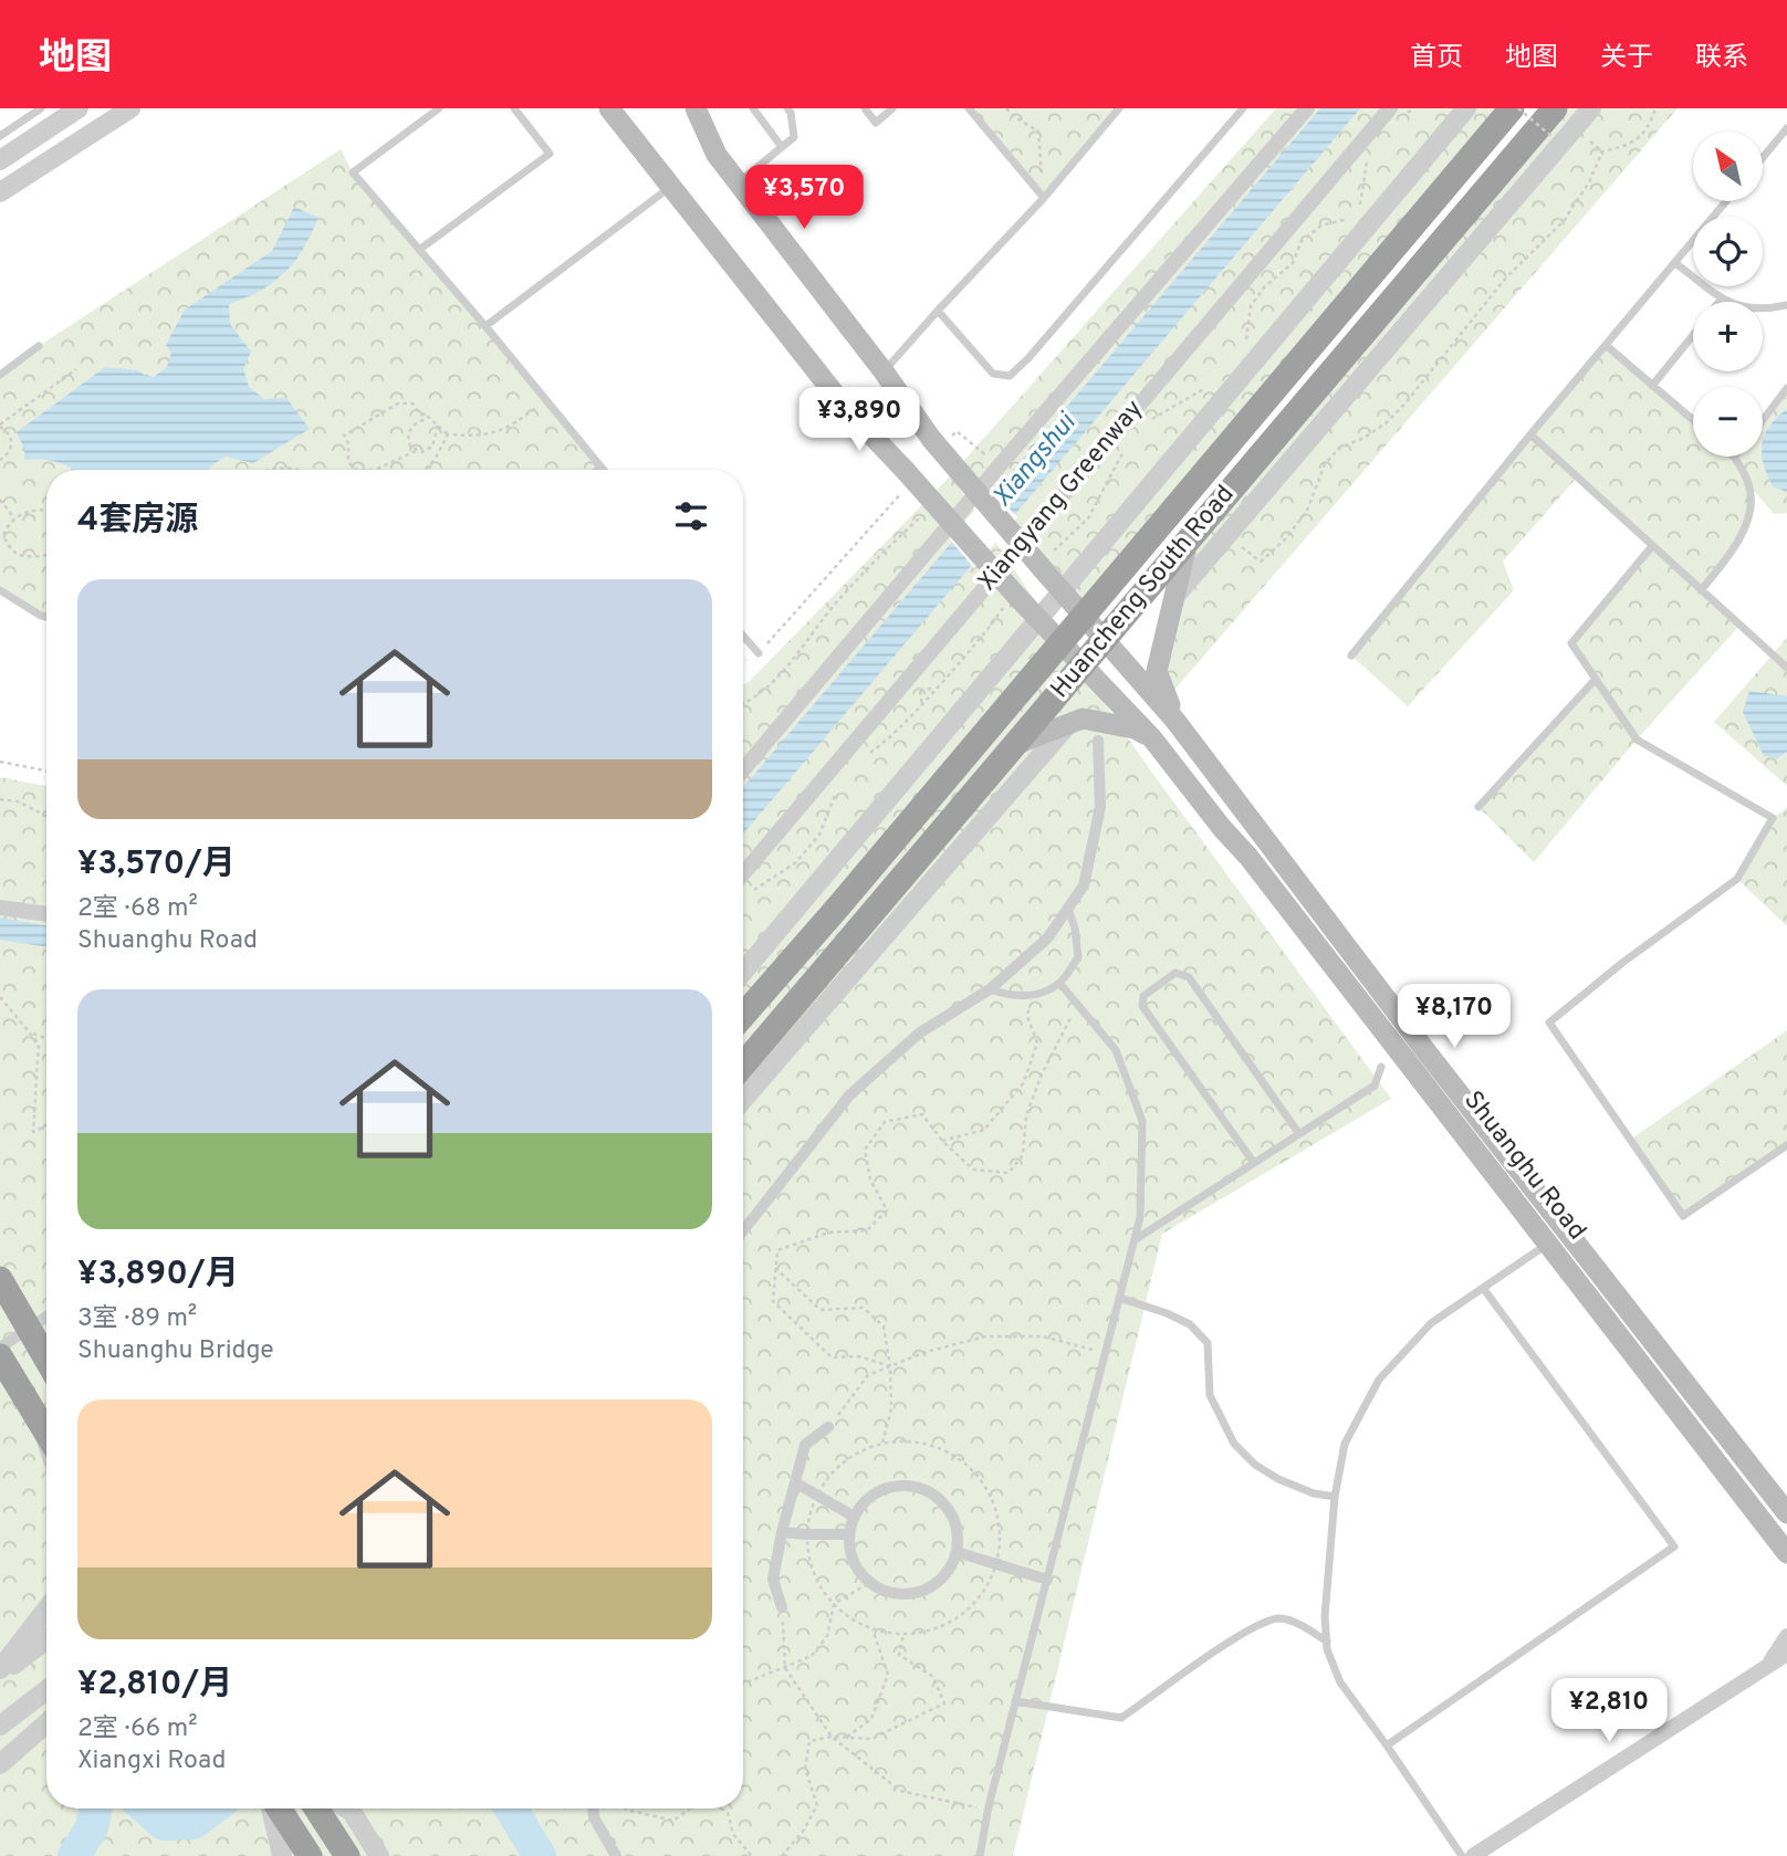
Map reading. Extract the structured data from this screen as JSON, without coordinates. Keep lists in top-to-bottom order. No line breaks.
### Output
{"streets":{"highway":["Huancheng South Road"],"main road":["Shuanghu Road"],"street":["Xiangyang Greenway"]},"crossings":[["Huancheng South Road","Shuanghu Road"]],"water":["Xiangshui"],"north":"top left","page":{"header":"地图","nav":["首页","地图","关于","联系"],"map_buttons":["+","−"],"price":["¥3,570","¥3,890","¥8,170","¥2,810"],"heading":"4套房源","list":[{"name":"¥3,570/月","note":"2室 · 68 m² · Shuanghu Road"},{"name":"¥3,890/月","note":"3室 · 89 m² · Shuanghu Bridge"},{"name":"¥2,810/月","note":"2室 · 66 m² · Xiangxi Road"}]}}
